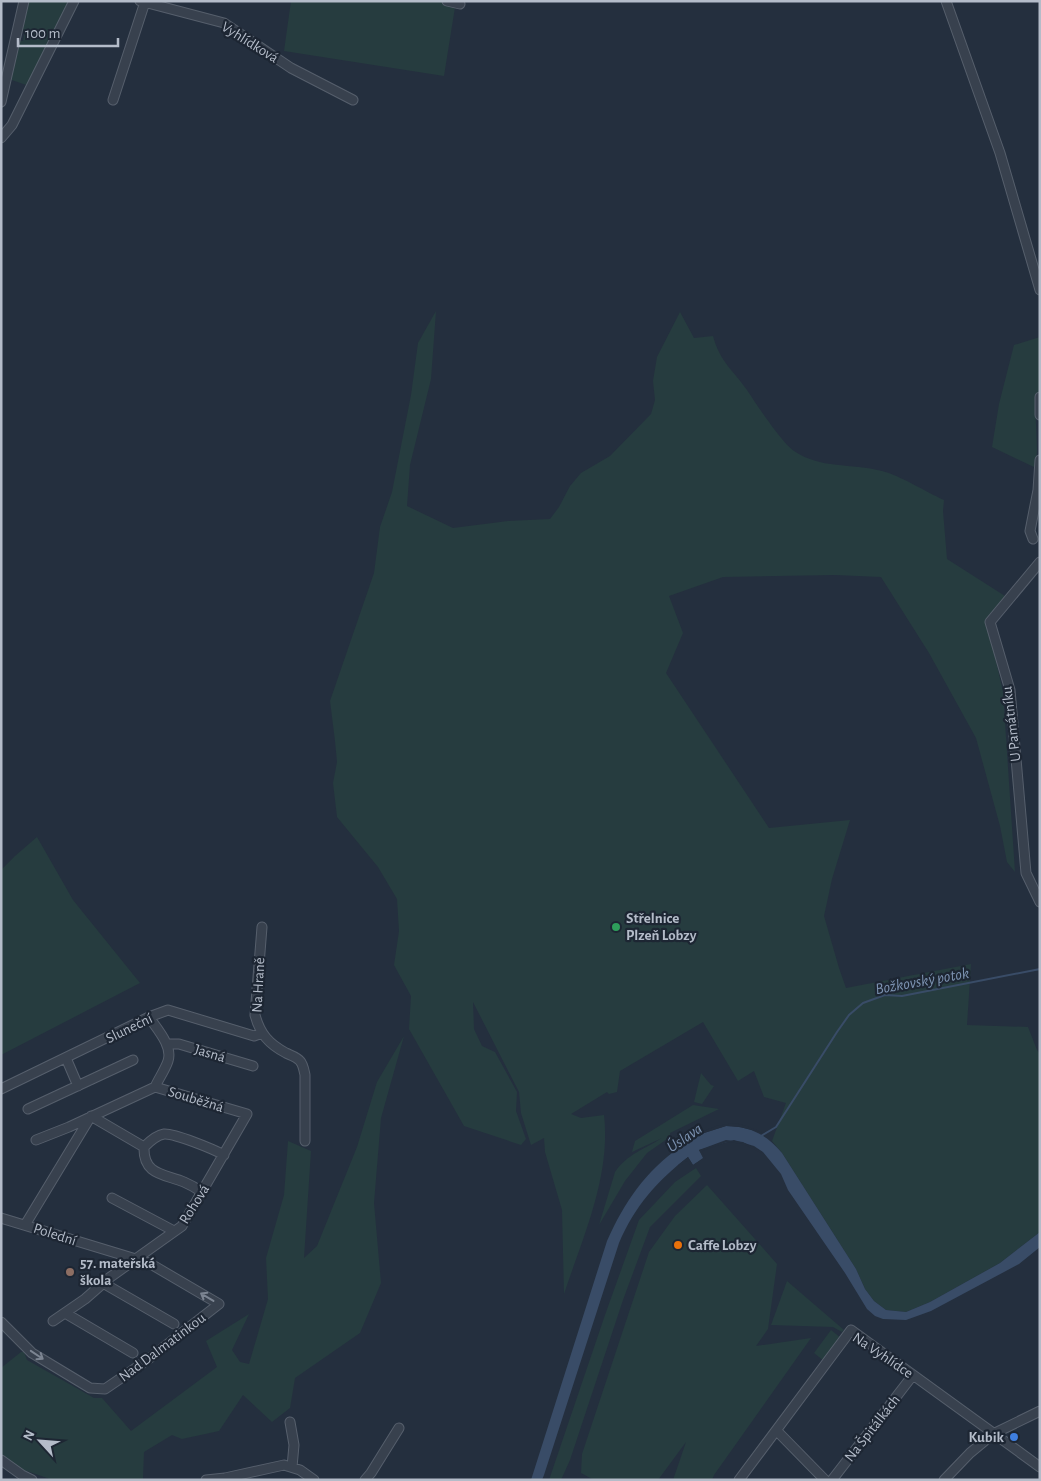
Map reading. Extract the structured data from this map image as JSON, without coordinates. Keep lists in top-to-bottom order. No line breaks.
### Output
{"streets":{"street":["Vyhlídková","U Památníku","Na Hraně","Sluneční","Jasná","Souběžná","Rohová","Polední","Nad Dalmatinkou","Na Vyhlídce","Na Špitálkách"]},"crossings":[["Na Hraně","Sluneční"],["Souběžná","Rohová"],["Polední","Nad Dalmatinkou"],["Na Vyhlídce","Na Špitálkách"]],"water":["Božkovský potok","Úslava"],"places":["Střelnice Plzeň Lobzy","Caffe Lobzy","57. mateřská škola","Kubik"],"scale_bar":"100 m","north":"top left"}
